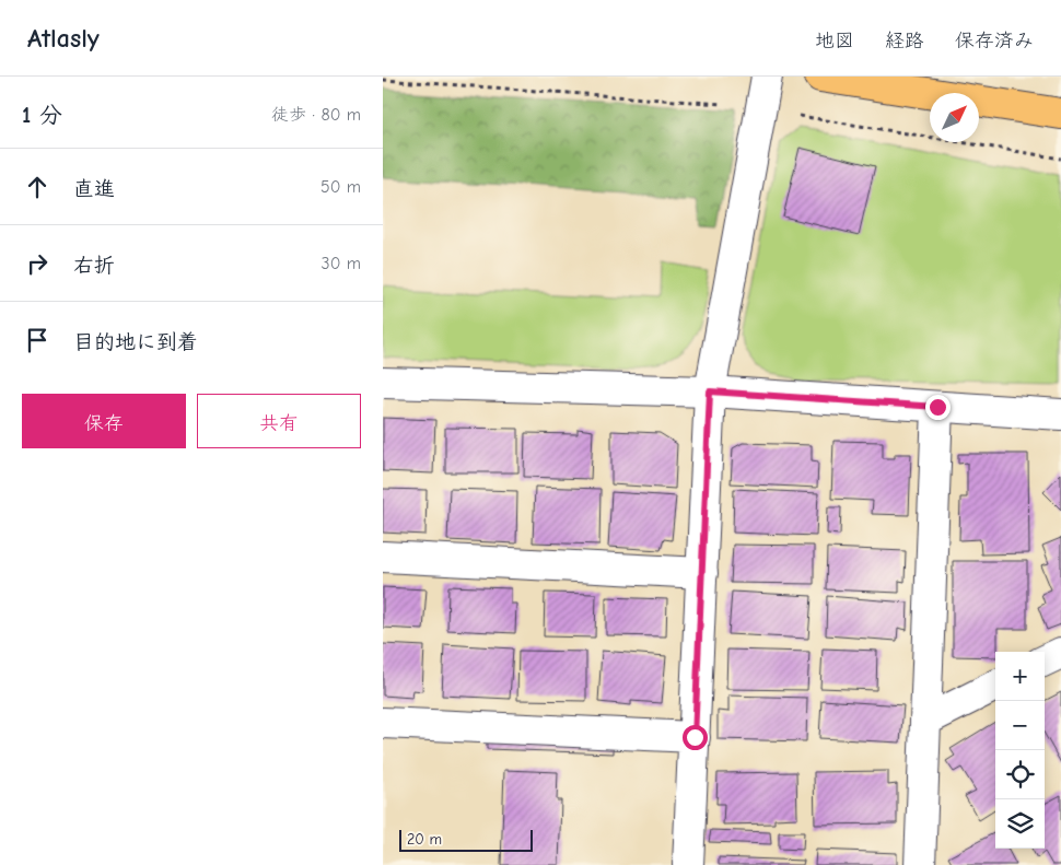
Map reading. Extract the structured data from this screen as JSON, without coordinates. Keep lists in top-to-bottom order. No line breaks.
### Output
{"scale_bar":"20 m","north":"top right","page":{"header":"Atlasly","nav":["地図","経路","保存済み"],"heading":["1 分","徒歩 · 80 m"],"list":[["直進","50 m"],["右折","30 m"],"目的地に到着"],"buttons":["保存","共有"],"map_buttons":["+","−"],"scale":"20 m"}}
